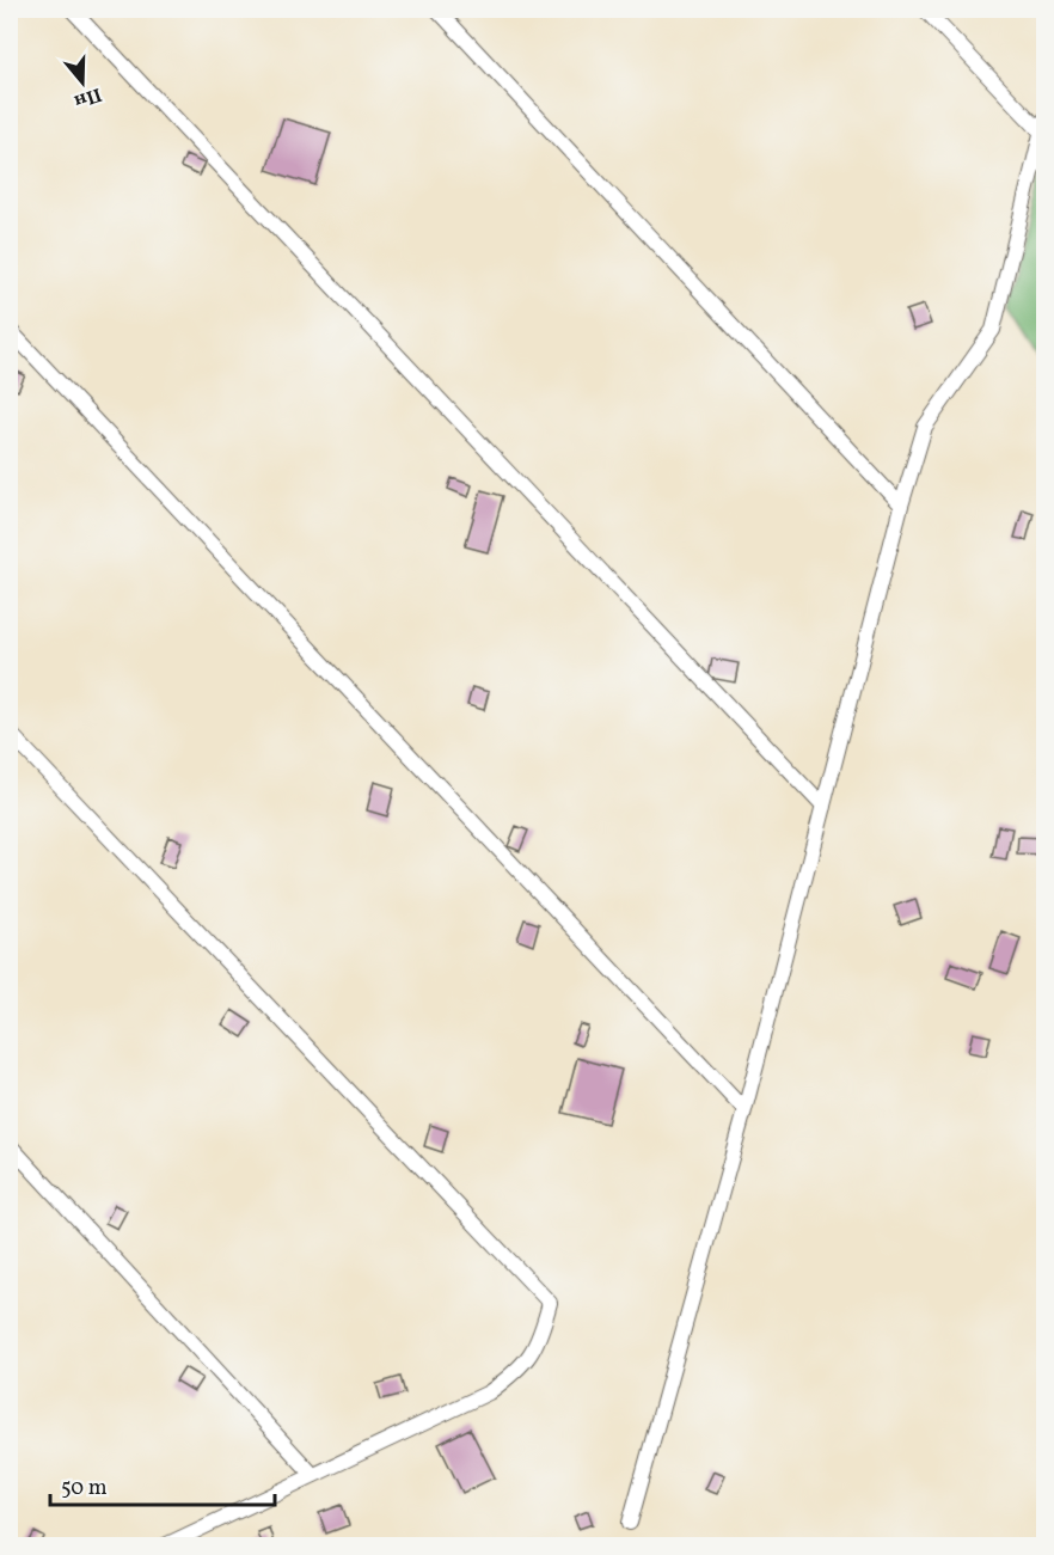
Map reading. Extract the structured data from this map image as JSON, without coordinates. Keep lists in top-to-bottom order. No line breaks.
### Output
{"scale_bar":"50 m","north":"bottom"}
